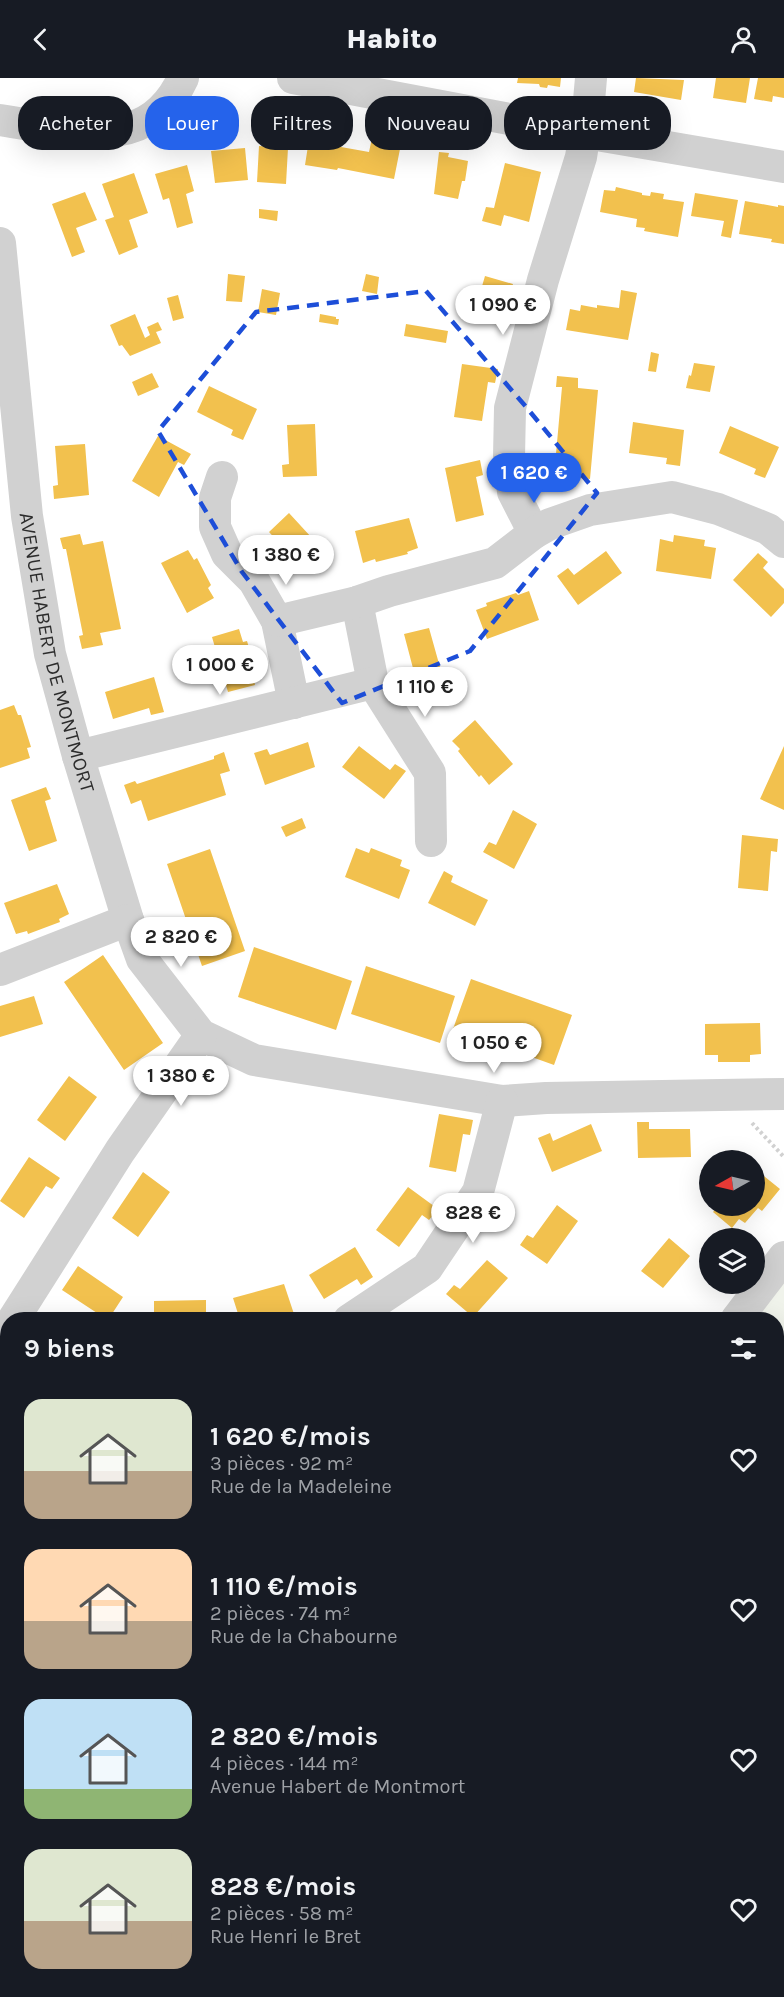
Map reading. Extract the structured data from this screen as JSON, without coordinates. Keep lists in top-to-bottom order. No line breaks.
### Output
{"streets":{"street":["AVENUE HABERT DE MONTMORT"]},"north":"left","page":{"header":"Habito","chip":["Acheter","Louer","Filtres","Nouveau","Appartement"],"price":["1 090 €","1 620 €","1 380 €","1 000 €","1 110 €","2 820 €","1 050 €","1 380 €","828 €"],"heading":"9 biens","list":[{"name":"1 620 €/mois","note":"3 pièces · 92 m² · Rue de la Madeleine"},{"name":"1 110 €/mois","note":"2 pièces · 74 m² · Rue de la Chabourne"},{"name":"2 820 €/mois","note":"4 pièces · 144 m² · Avenue Habert de Montmort"},{"name":"828 €/mois","note":"2 pièces · 58 m² · Rue Henri le Bret"}]}}
